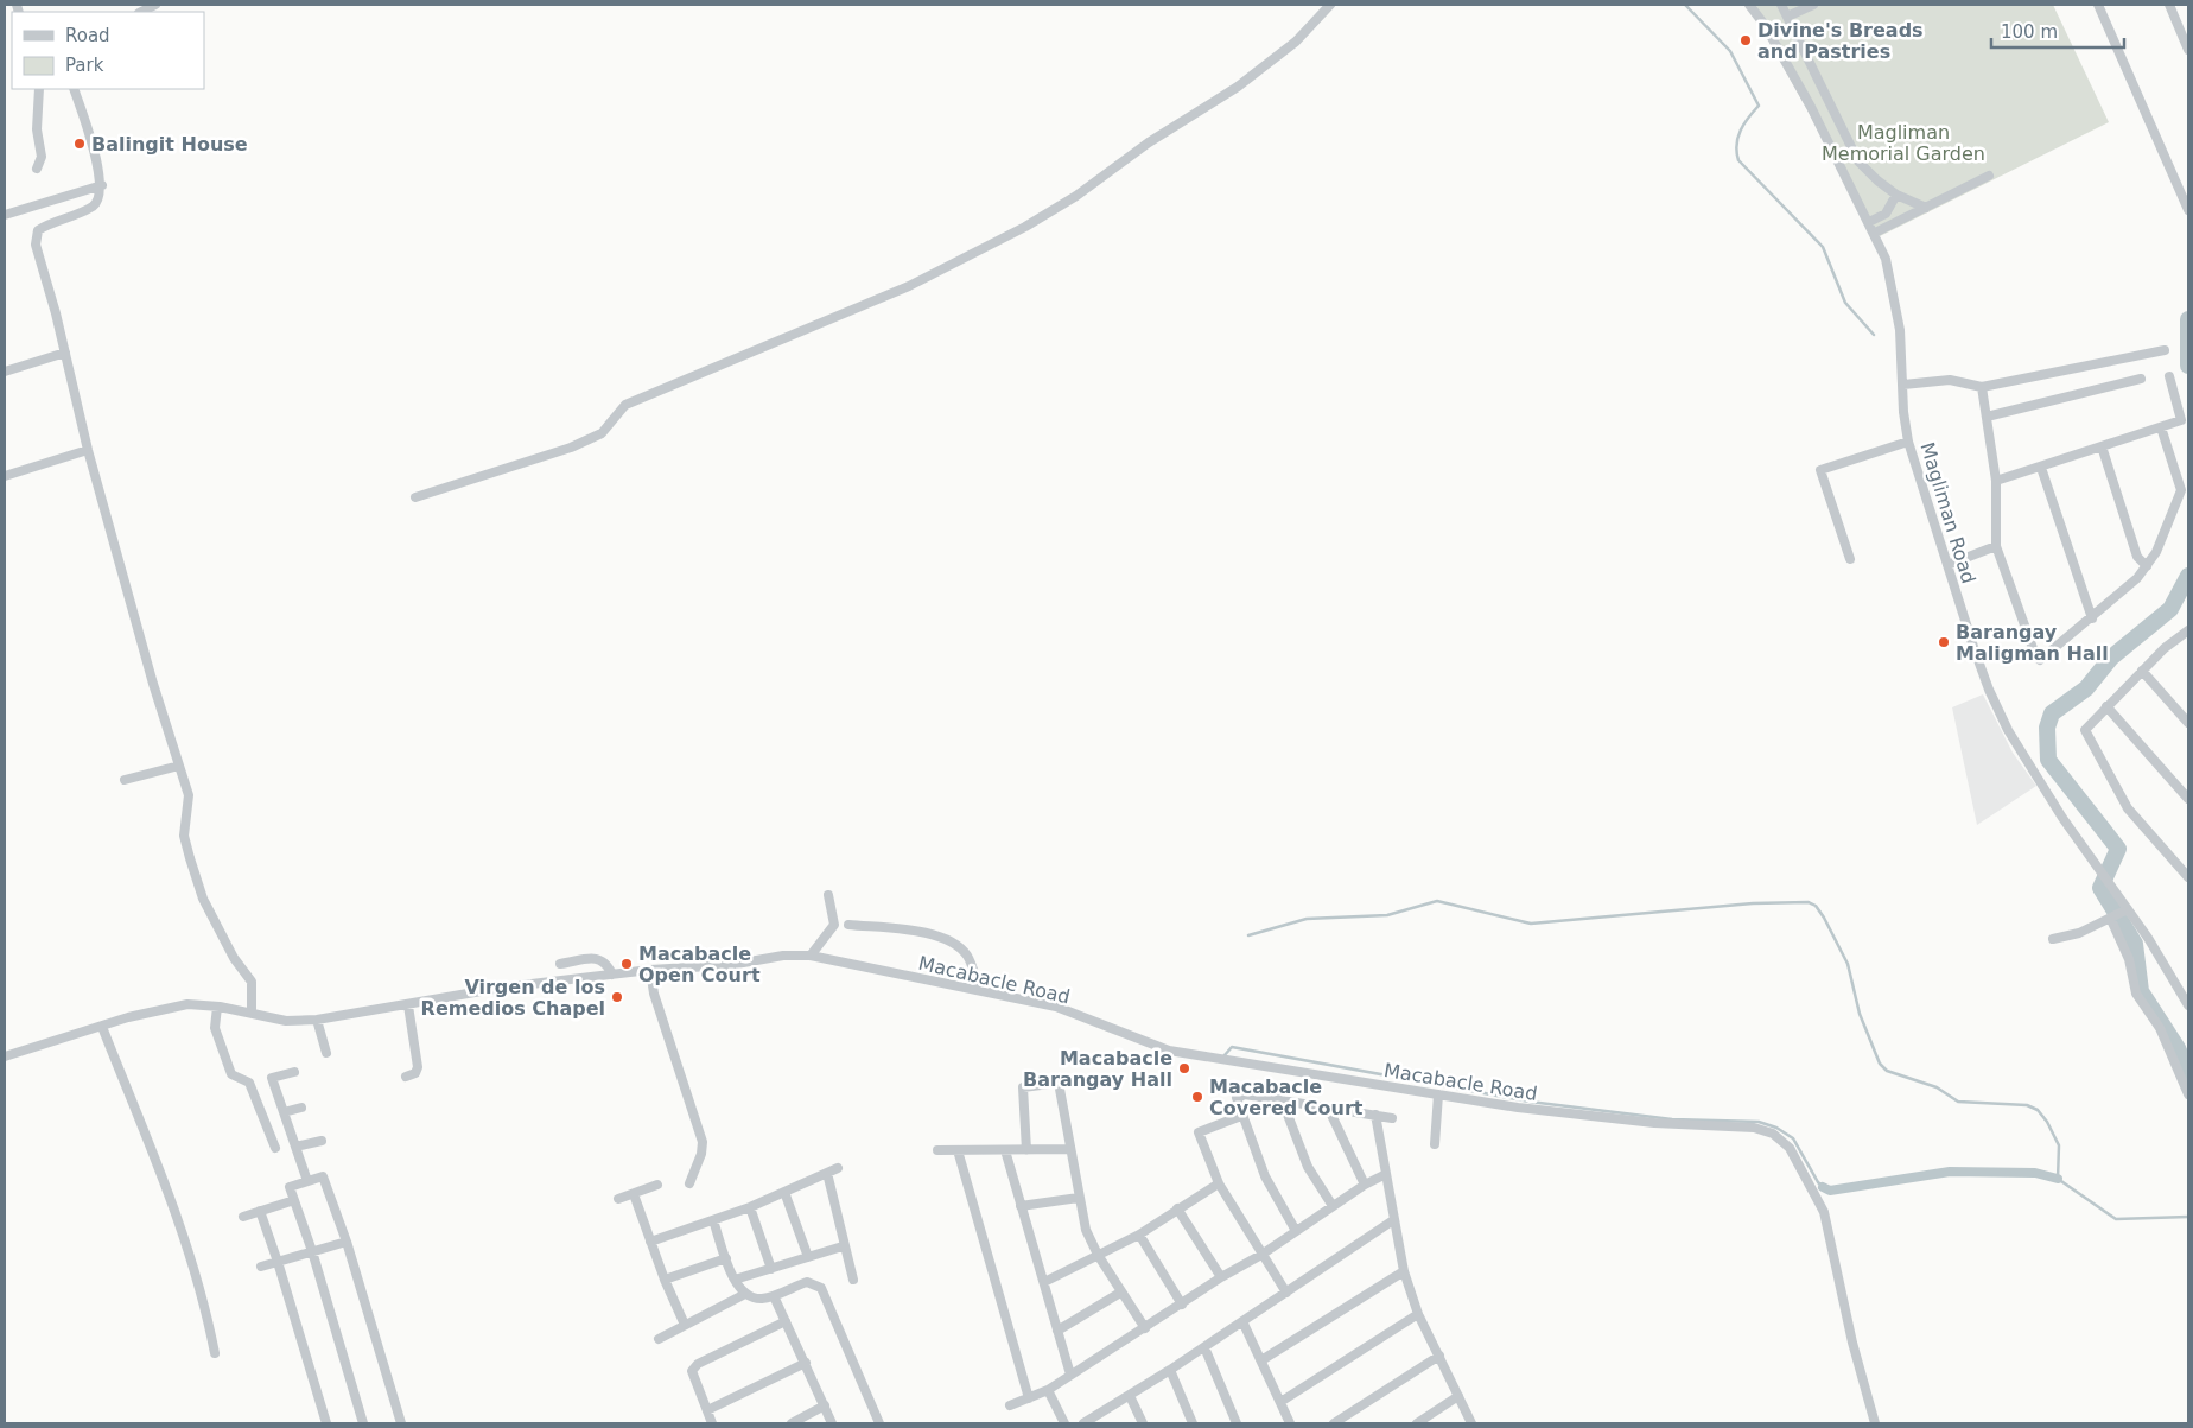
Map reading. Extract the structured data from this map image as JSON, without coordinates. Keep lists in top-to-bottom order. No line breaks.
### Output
{"streets":{"street":["Magliman Road","Macabacle Road"]},"parks":["Magliman Memorial Garden"],"places":["Divine's Breads and Pastries","Balingit House","Barangay Maligman Hall","Macabacle Open Court","Virgen de los Remedios Chapel","Macabacle Barangay Hall","Macabacle Covered Court"],"legend":["Road","Park"],"scale_bar":"100 m"}
